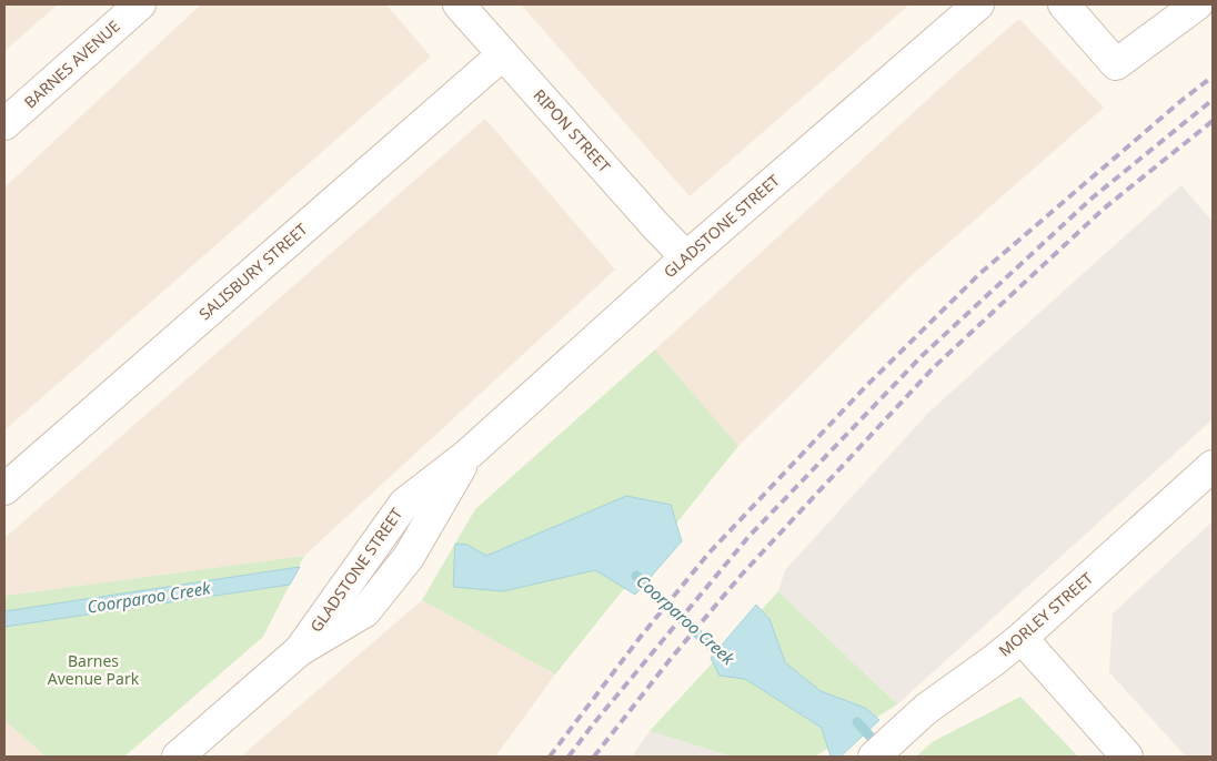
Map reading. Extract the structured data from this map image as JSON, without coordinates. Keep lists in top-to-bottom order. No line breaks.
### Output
{"streets":{"street":["BARNES AVENUE","RIPON STREET","GLADSTONE STREET","SALISBURY STREET","MORLEY STREET"]},"crossings":[["RIPON STREET","GLADSTONE STREET"],["RIPON STREET","SALISBURY STREET"]],"water":["Coorparoo Creek"],"parks":["Barnes Avenue Park"]}
